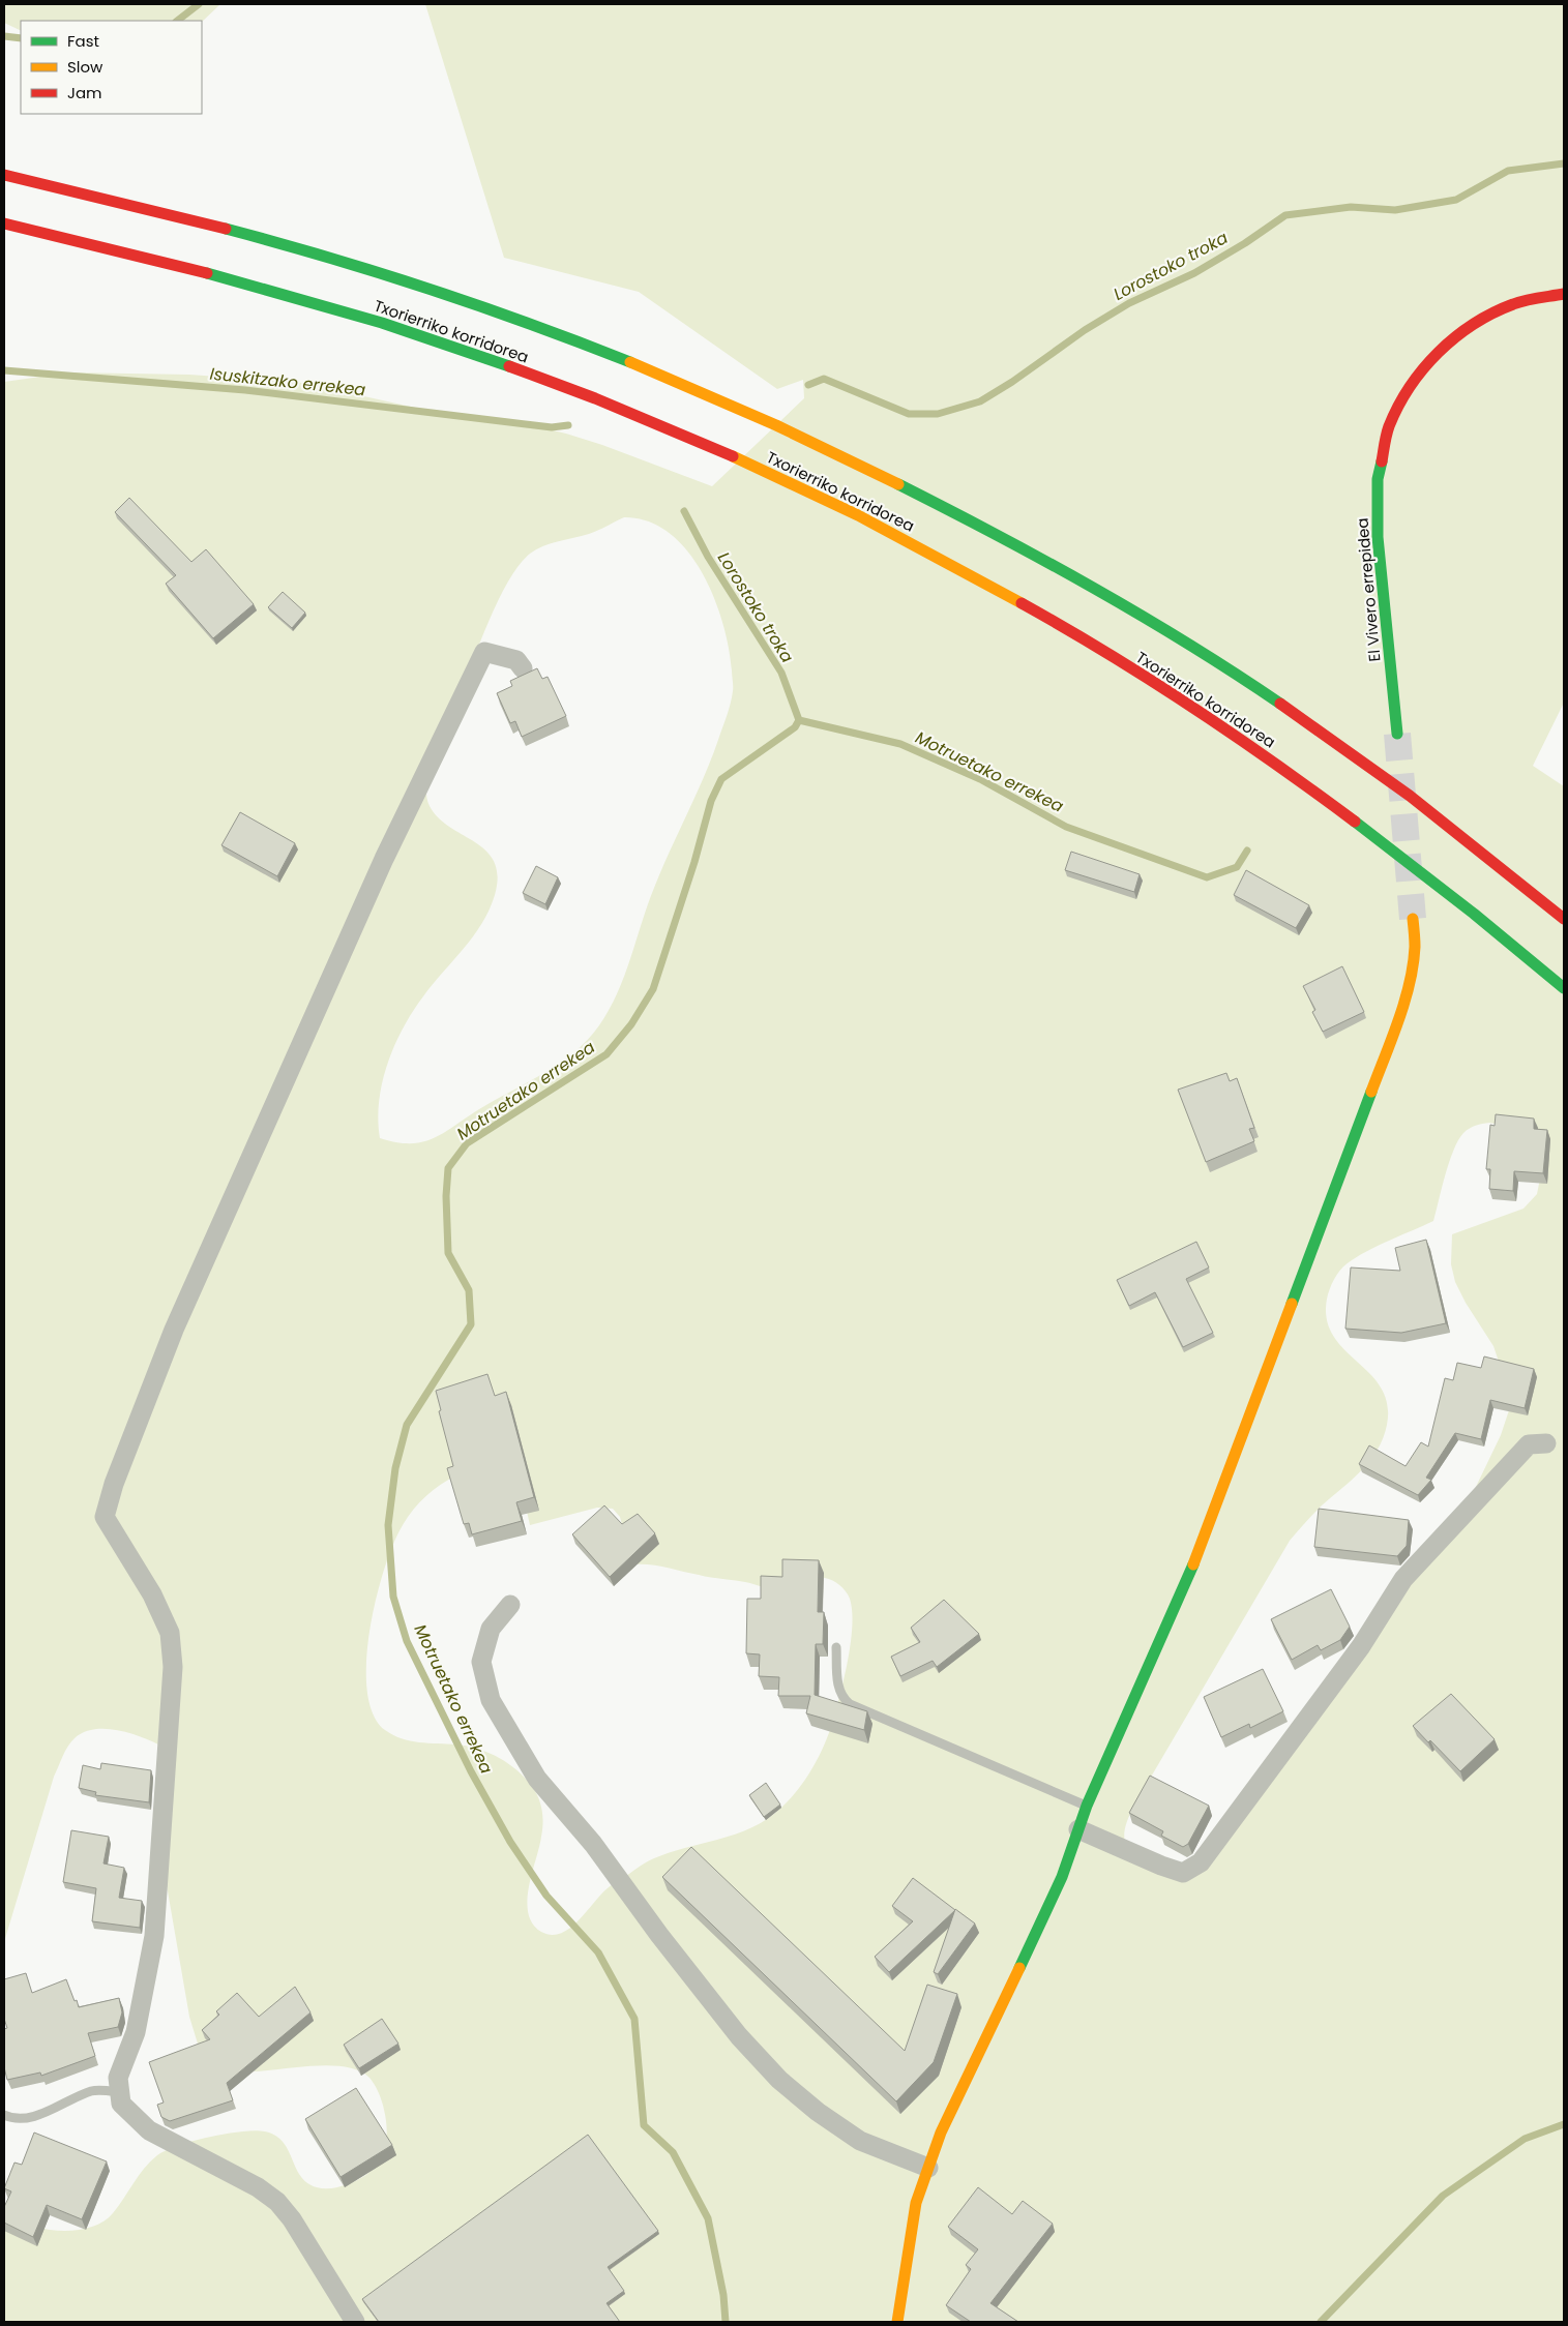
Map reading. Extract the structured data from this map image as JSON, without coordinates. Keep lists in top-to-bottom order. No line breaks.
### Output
{"streets":{"main road":["Txorierriko korridorea","El Vivero errepidea"]},"water":["Lorostoko troka","Isuskitzako errekea","Motruetako errekea"],"legend":["Fast","Slow","Jam"]}
